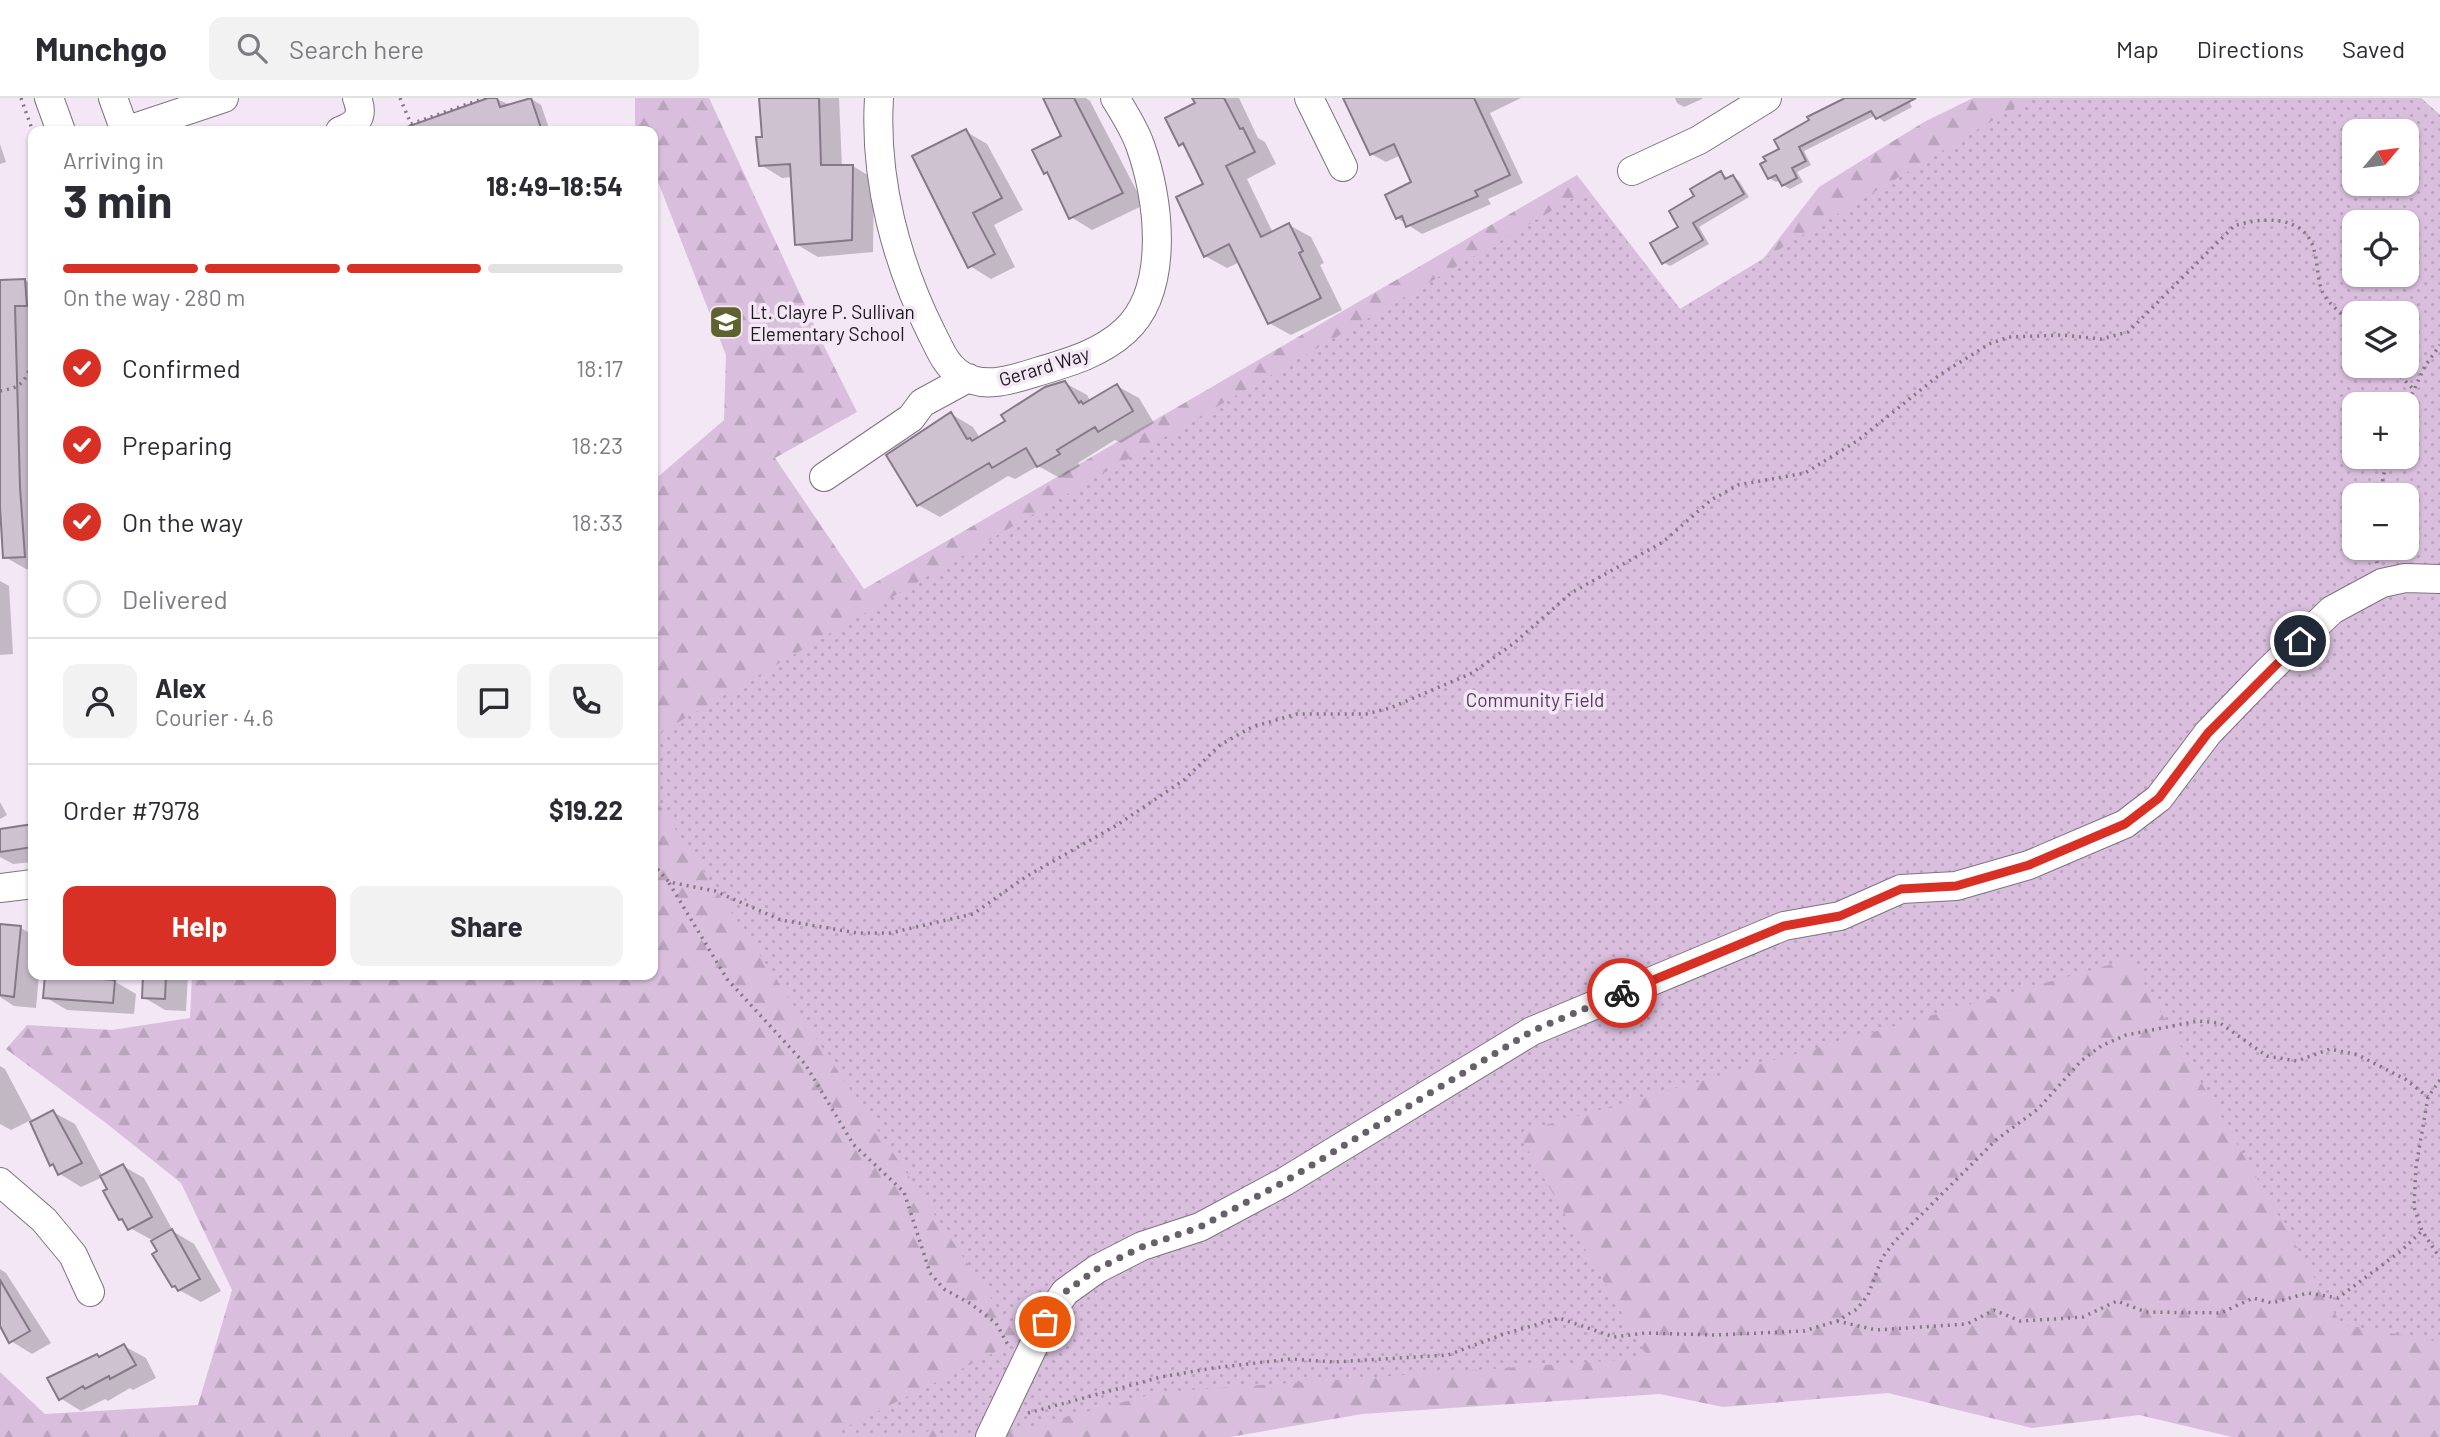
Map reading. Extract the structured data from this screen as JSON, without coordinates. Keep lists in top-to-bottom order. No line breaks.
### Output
{"streets":{"street":["Gerard Way"]},"parks":["Community Field"],"places":{"school or university":["Lt. Clayre P. Sullivan Elementary School"]},"north":"top right","page":{"header":"Munchgo","search":"Search here","nav":["Map","Directions","Saved"],"map_buttons":["+","−"],"heading":["3 min","Arriving in","18:49–18:54"],"panel":["Alex","Courier · 4.6","Order #7978","$19.22"],"bar":"On the way · 280 m","list":[["Confirmed","18:17"],["Preparing","18:23"],["On the way","18:33"],"Delivered"],"buttons":["Help","Share"]}}
